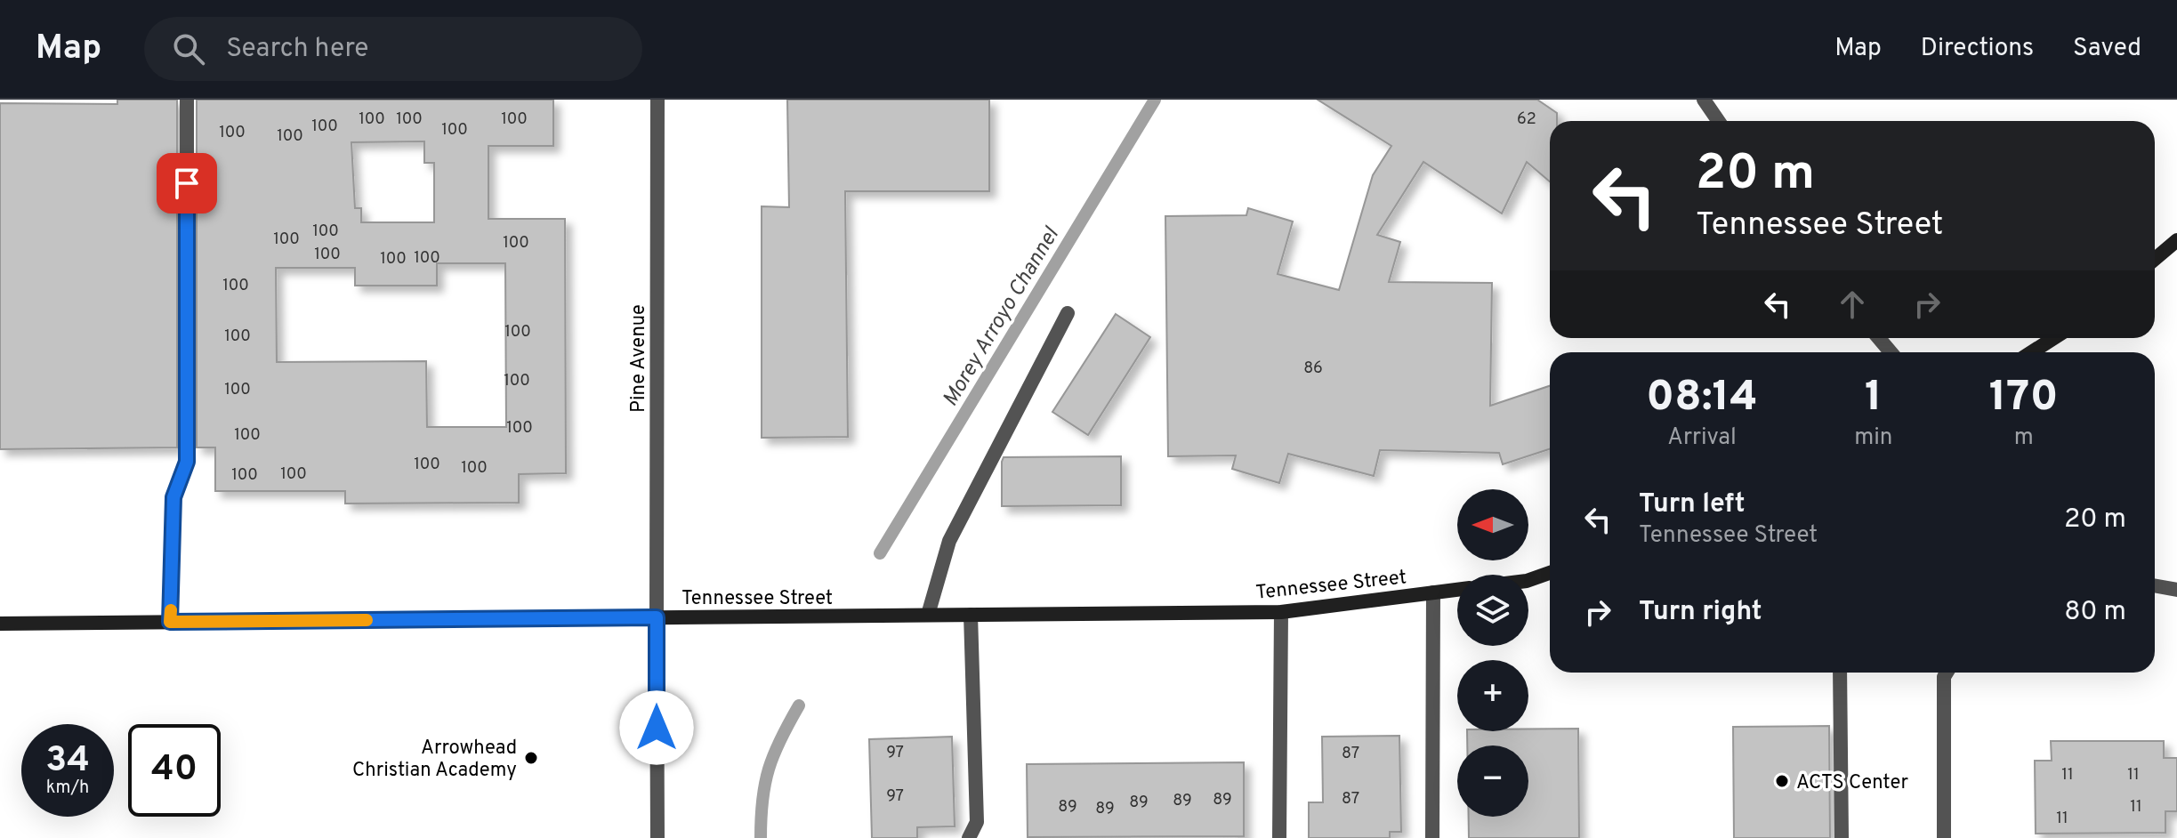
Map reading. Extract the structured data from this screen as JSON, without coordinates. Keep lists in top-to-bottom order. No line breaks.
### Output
{"streets":{"main road":["Tennessee Street"],"street":["Pine Avenue"]},"crossings":[["Pine Avenue","Tennessee Street"]],"water":["Morey Arroyo Channel"],"places":["Arrowhead Christian Academy","ACTS Center"],"house_numbers":["100","100","100","62","100","100","100","100","100","100","100","100","100","100","100","100","100","86","100","100","100","100","100","100","100","100","97","87","11","11","97","87","89","89","89","89","11","89","11"],"north":"left","page":{"header":"Map","search":"Search here","nav":["Map","Directions","Saved"],"turn":["20 m","Tennessee Street"],"eta":["08:14","Arrival","1","min","170","m"],"list":[{"name":"Turn left","note":"Tennessee Street","value":"20 m"},{"name":"Turn right","value":"80 m"}],"map_buttons":["+","−"],"speed":"34 km/h","limit":"40"}}
